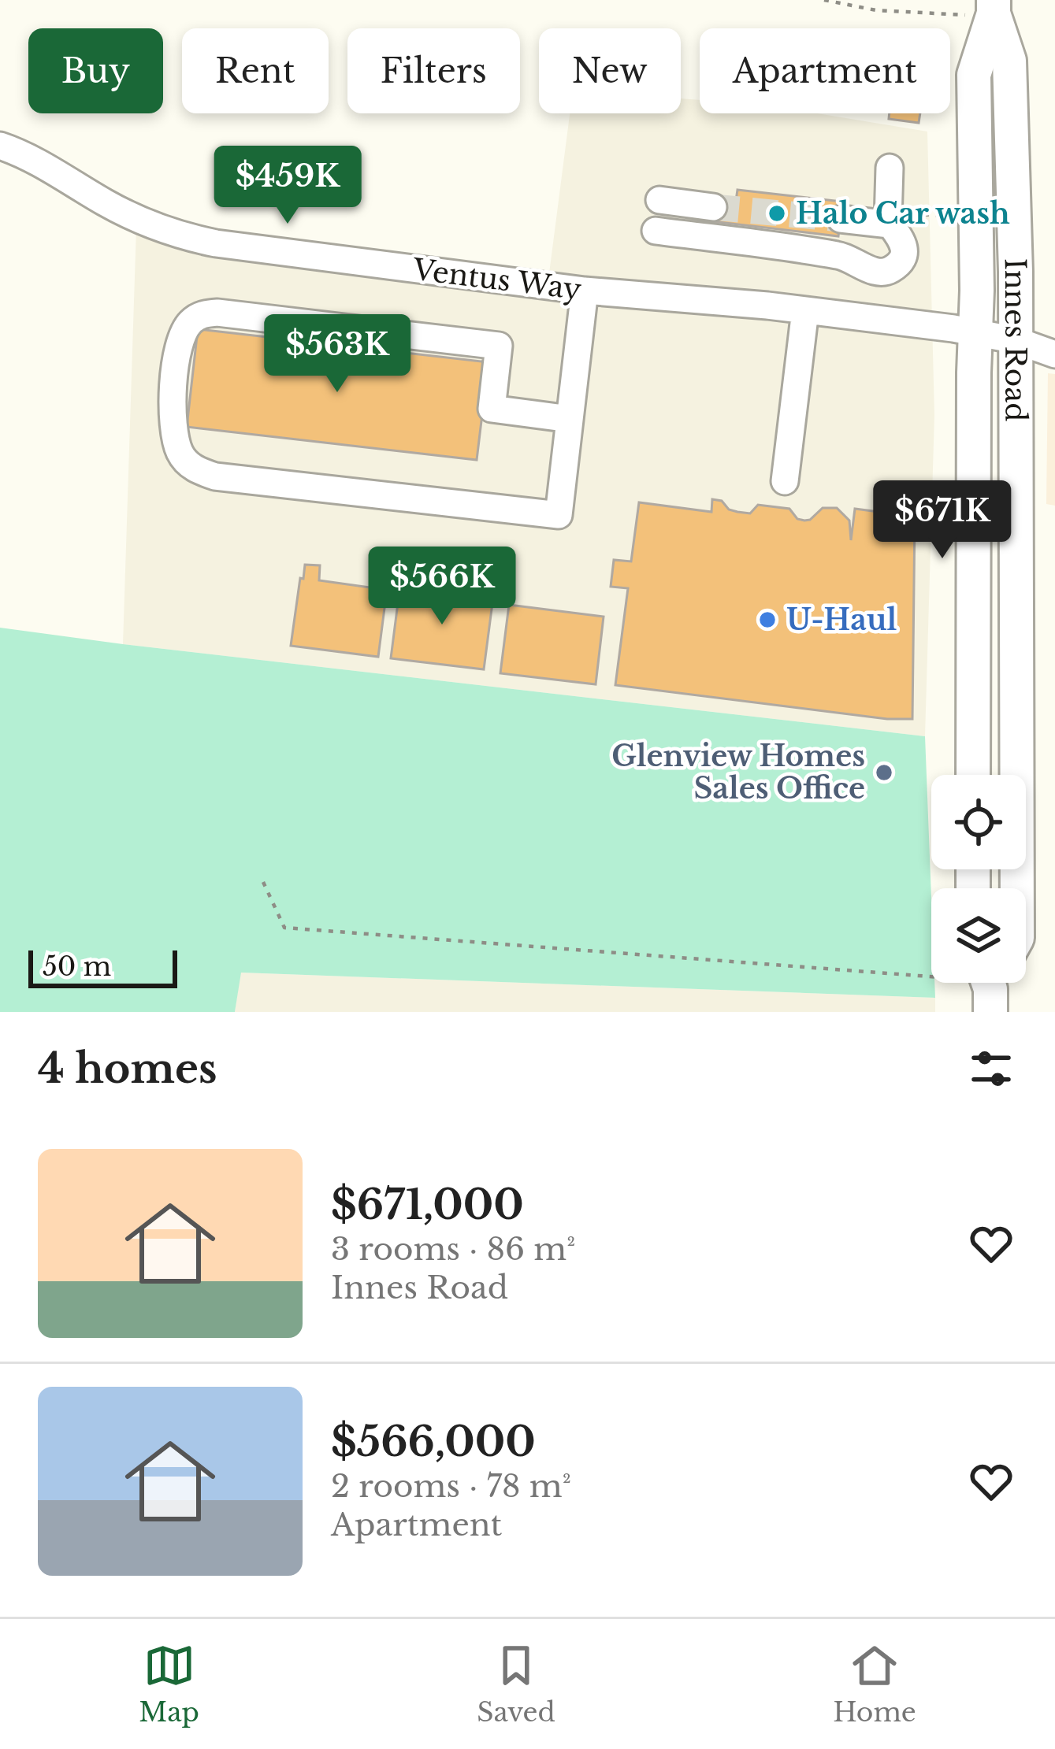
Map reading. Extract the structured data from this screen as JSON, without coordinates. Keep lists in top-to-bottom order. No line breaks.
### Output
{"streets":{"main road":["Innes Road"],"street":["Ventus Way"]},"crossings":[["Ventus Way","Innes Road"]],"places":["Halo Car wash","U-Haul","Glenview Homes Sales Office"],"scale_bar":"50 m","page":{"chip":["Buy","Rent","Filters","New","Apartment"],"price":["$459K","$563K","$671K","$566K"],"scale":"50 m","heading":"4 homes","list":[{"name":"$671,000","note":"3 rooms · 86 m² · Innes Road"},{"name":"$566,000","note":"2 rooms · 78 m² · Apartment"}],"tabs":["Map","Saved","Home"]}}
